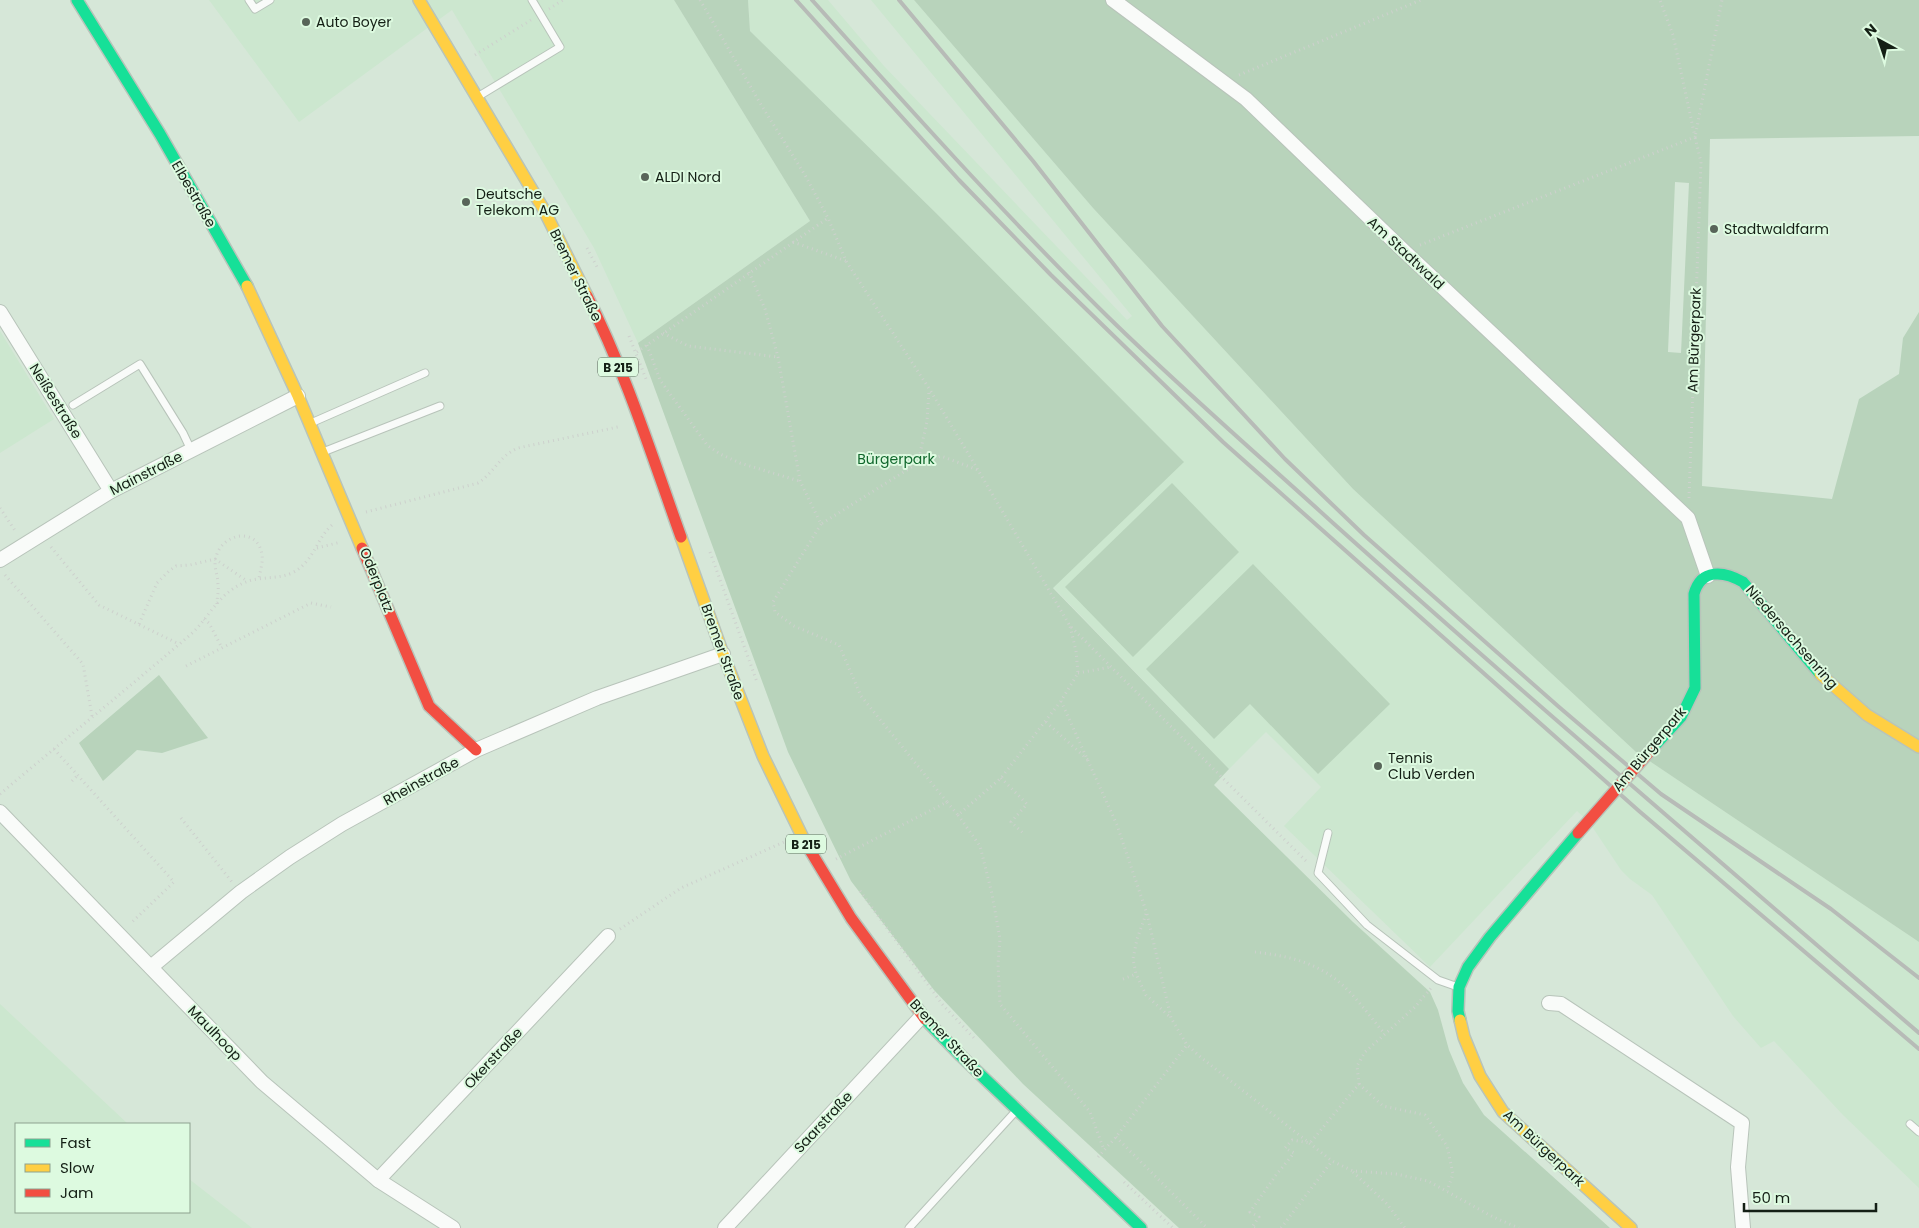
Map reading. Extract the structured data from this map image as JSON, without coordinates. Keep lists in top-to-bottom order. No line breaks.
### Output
{"streets":{"street":["Elbestraße","Am Stadtwald","Bremer Straße","Am Bürgerpark","B 215","Neißestraße","Mainstraße","Oderplatz","Niedersachsenring","Rheinstraße","Maulhoop","Okerstraße","Saarstraße"]},"crossings":[["Elbestraße","Mainstraße"],["Elbestraße","Oderplatz"],["Am Stadtwald","Am Bürgerpark"],["Bremer Straße","Rheinstraße"],["Bremer Straße","Saarstraße"],["Am Bürgerpark","Niedersachsenring"],["Neißestraße","Mainstraße"],["Mainstraße","Oderplatz"],["Oderplatz","Rheinstraße"],["Rheinstraße","Maulhoop"],["Maulhoop","Okerstraße"]],"parks":["Bürgerpark"],"places":["Auto Boyer","ALDI Nord","Deutsche Telekom AG","Stadtwaldfarm","Tennis Club Verden"],"legend":["Fast","Slow","Jam"],"scale_bar":"50 m","north":"top left"}
